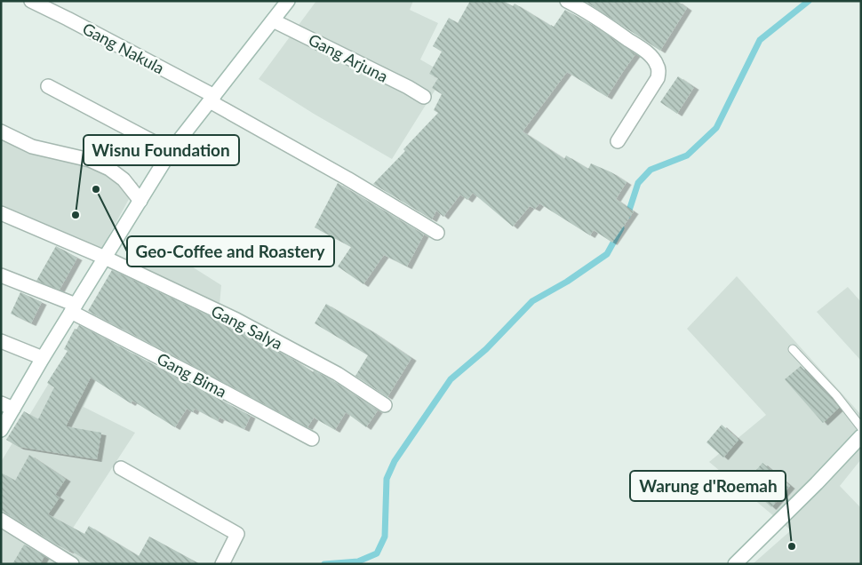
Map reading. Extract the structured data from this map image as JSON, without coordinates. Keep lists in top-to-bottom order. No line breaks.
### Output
{"streets":{"street":["Gang Nakula","Gang Arjuna","Gang Salya","Gang Bima"]},"places":["Geo-Coffee and Roastery","Wisnu Foundation","Warung d'Roemah"]}
